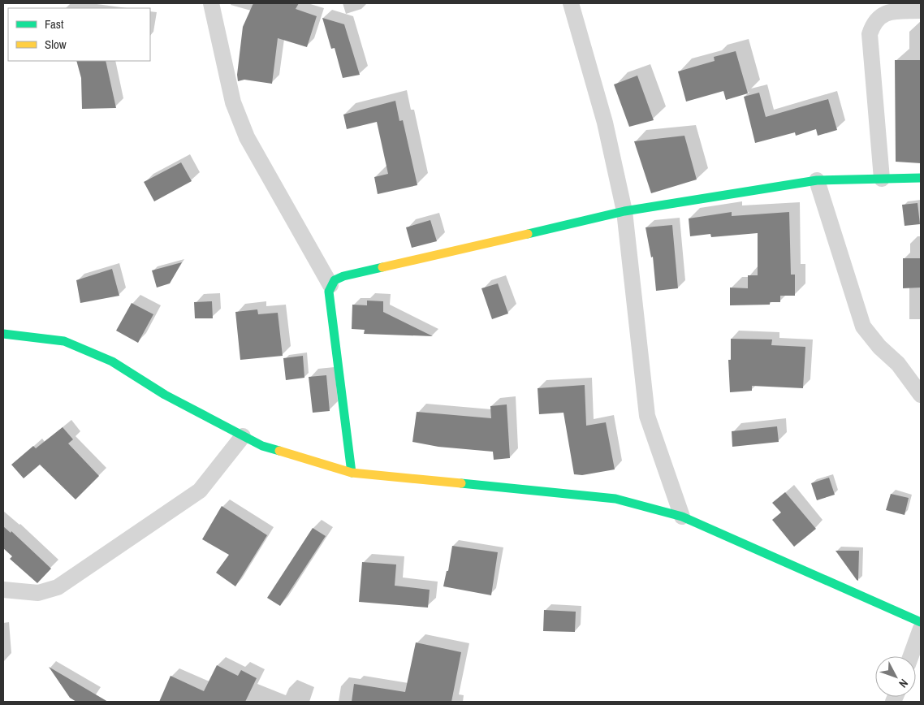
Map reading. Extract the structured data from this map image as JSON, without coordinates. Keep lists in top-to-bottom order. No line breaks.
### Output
{"legend":["Fast","Slow"],"north":"bottom right"}
